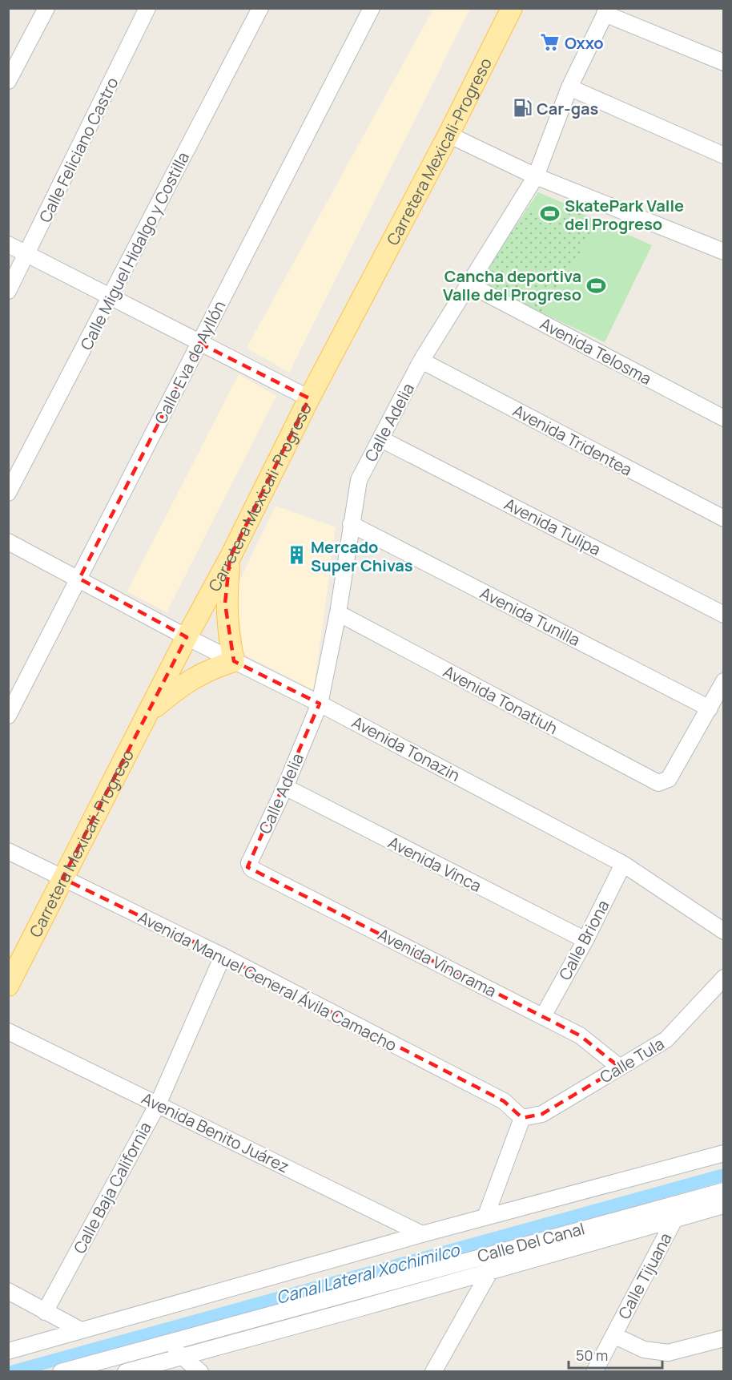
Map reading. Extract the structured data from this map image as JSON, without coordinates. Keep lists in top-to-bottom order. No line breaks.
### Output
{"streets":{"main road":["Carretera Mexicali-Progreso"],"street":["Calle Feliciano Castro","Calle Miguel Hidalgo y Costilla","Avenida Telosma","Calle Eva de Ayllón","Calle Adelia","Avenida Tridentea","Avenida Tulipa","Avenida Tunilla","Avenida Tonatiuh","Avenida Tonazin","Avenida Vinca","Calle Briona","Avenida Vinorama","Avenida Manuel General Ávila Camacho","Calle Tula","Avenida Benito Juárez","Calle Baja California","Calle Del Canal","Calle Tijuana"]},"crossings":[["Carretera Mexicali-Progreso","Avenida Tonazin"],["Carretera Mexicali-Progreso","Avenida Manuel General Ávila Camacho"],["Avenida Telosma","Calle Adelia"],["Calle Eva de Ayllón","Avenida Tonazin"],["Calle Adelia","Avenida Tridentea"],["Calle Adelia","Avenida Tulipa"],["Calle Adelia","Avenida Tunilla"],["Calle Adelia","Avenida Tonatiuh"],["Calle Adelia","Avenida Tonazin"],["Calle Adelia","Avenida Vinca"],["Calle Adelia","Avenida Vinorama"],["Avenida Tunilla","Avenida Tonatiuh"],["Avenida Tonazin","Calle Briona"],["Avenida Vinca","Calle Briona"],["Calle Briona","Avenida Vinorama"],["Avenida Vinorama","Calle Tula"],["Avenida Manuel General Ávila Camacho","Calle Tula"],["Avenida Manuel General Ávila Camacho","Calle Baja California"],["Avenida Benito Juárez","Calle Baja California"],["Calle Del Canal","Calle Tijuana"]],"water":["Canal Lateral Xochimilco"],"places":{"supermarket":["Oxxo"],"fuel station":["Car-gas"],"sports":["SkatePark Valle del Progreso","Cancha deportiva Valle del Progreso"],"building":["Mercado Super Chivas"]},"scale_bar":"50 m"}
